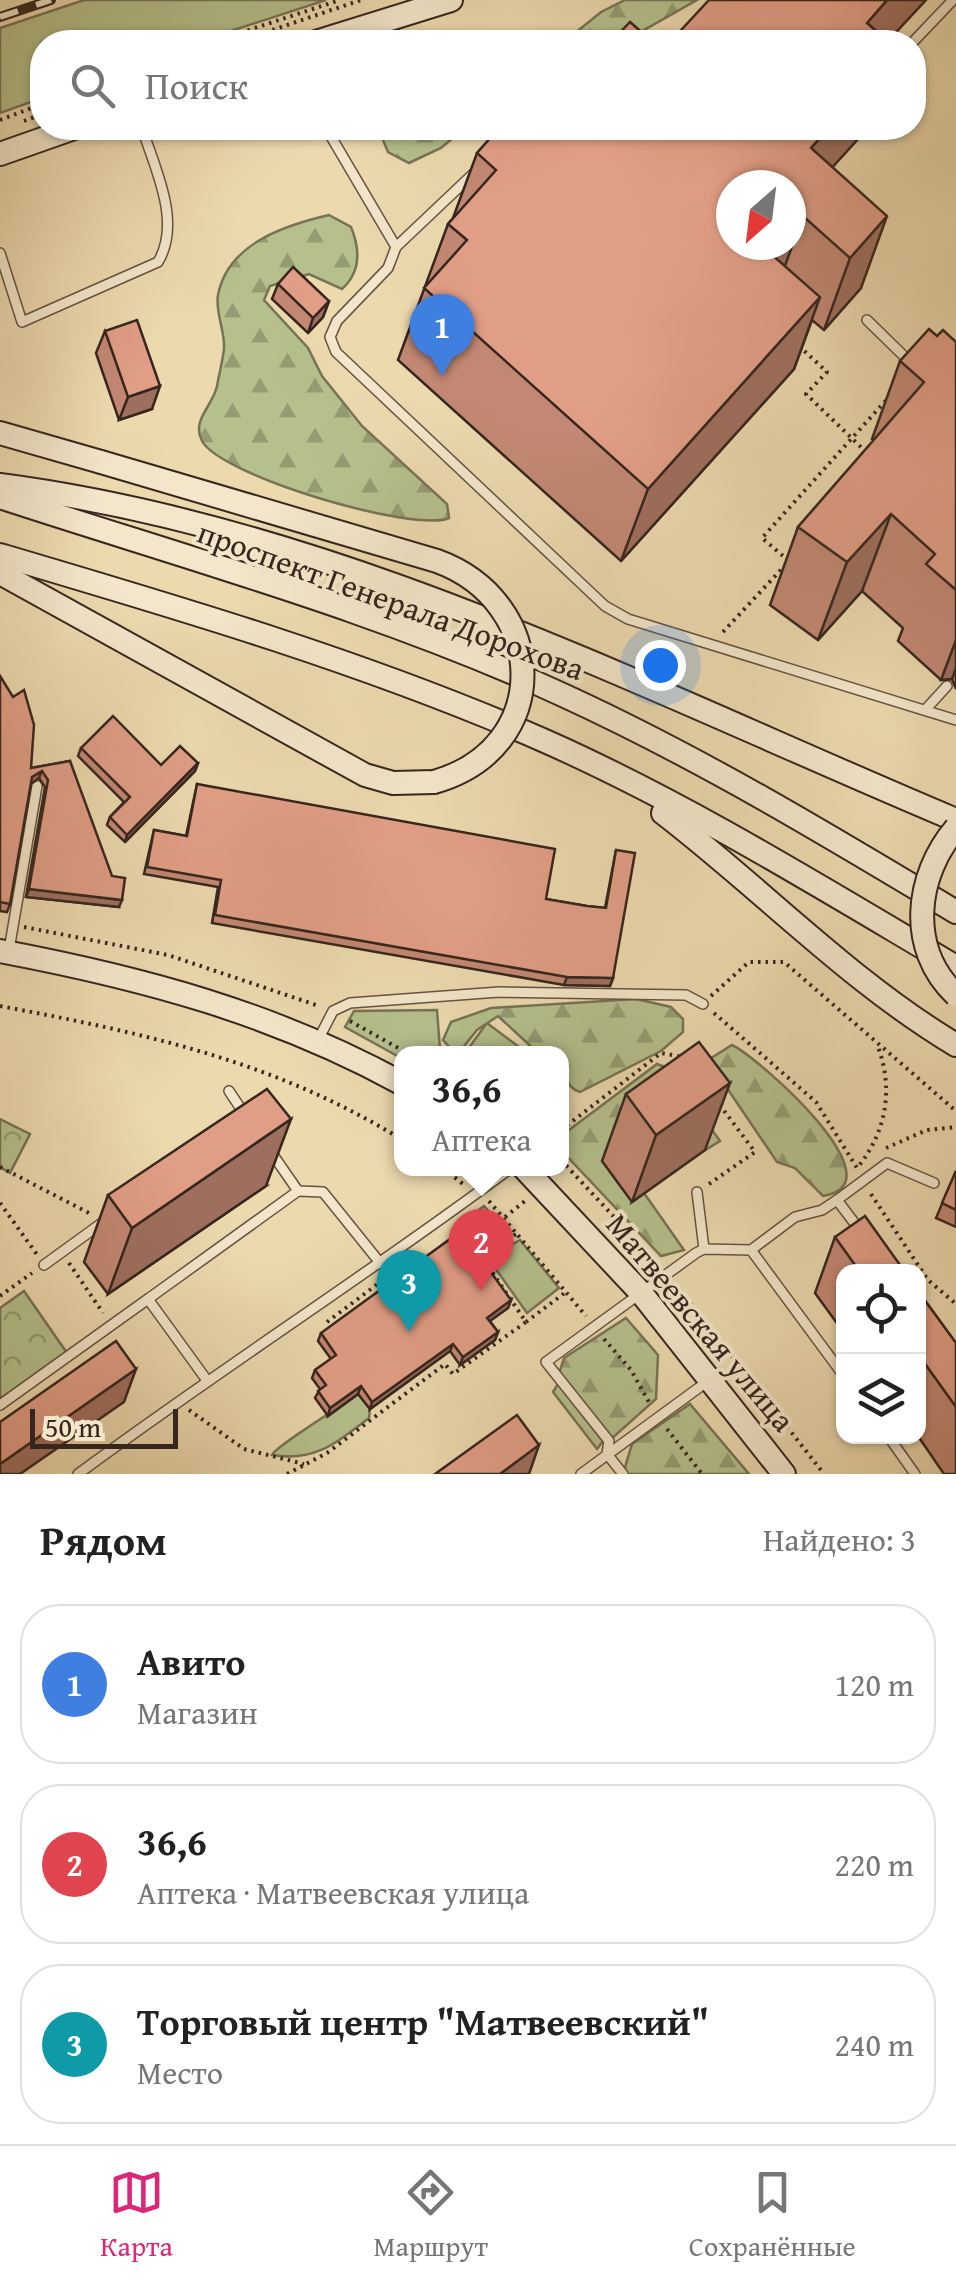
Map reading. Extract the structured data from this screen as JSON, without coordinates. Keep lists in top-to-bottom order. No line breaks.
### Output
{"streets":{"main road":["проспект Генерала Дорохова","Матвеевская улица"]},"scale_bar":"50 m","north":"bottom left","page":{"search":"Поиск","pins":["1","2","3"],"popup":["36,6","Аптека"],"scale":"50 m","heading":["Рядом","Найдено: 3"],"list":[{"mark":"1","name":"Авито","note":"Магазин","value":"120 m"},{"mark":"2","name":"36,6","note":"Аптека · Матвеевская улица","value":"220 m"},{"mark":"3","name":"Торговый центр \"Матвеевский\"","note":"Место","value":"240 m"}],"nav":["Карта","Маршрут","Сохранённые"]}}
